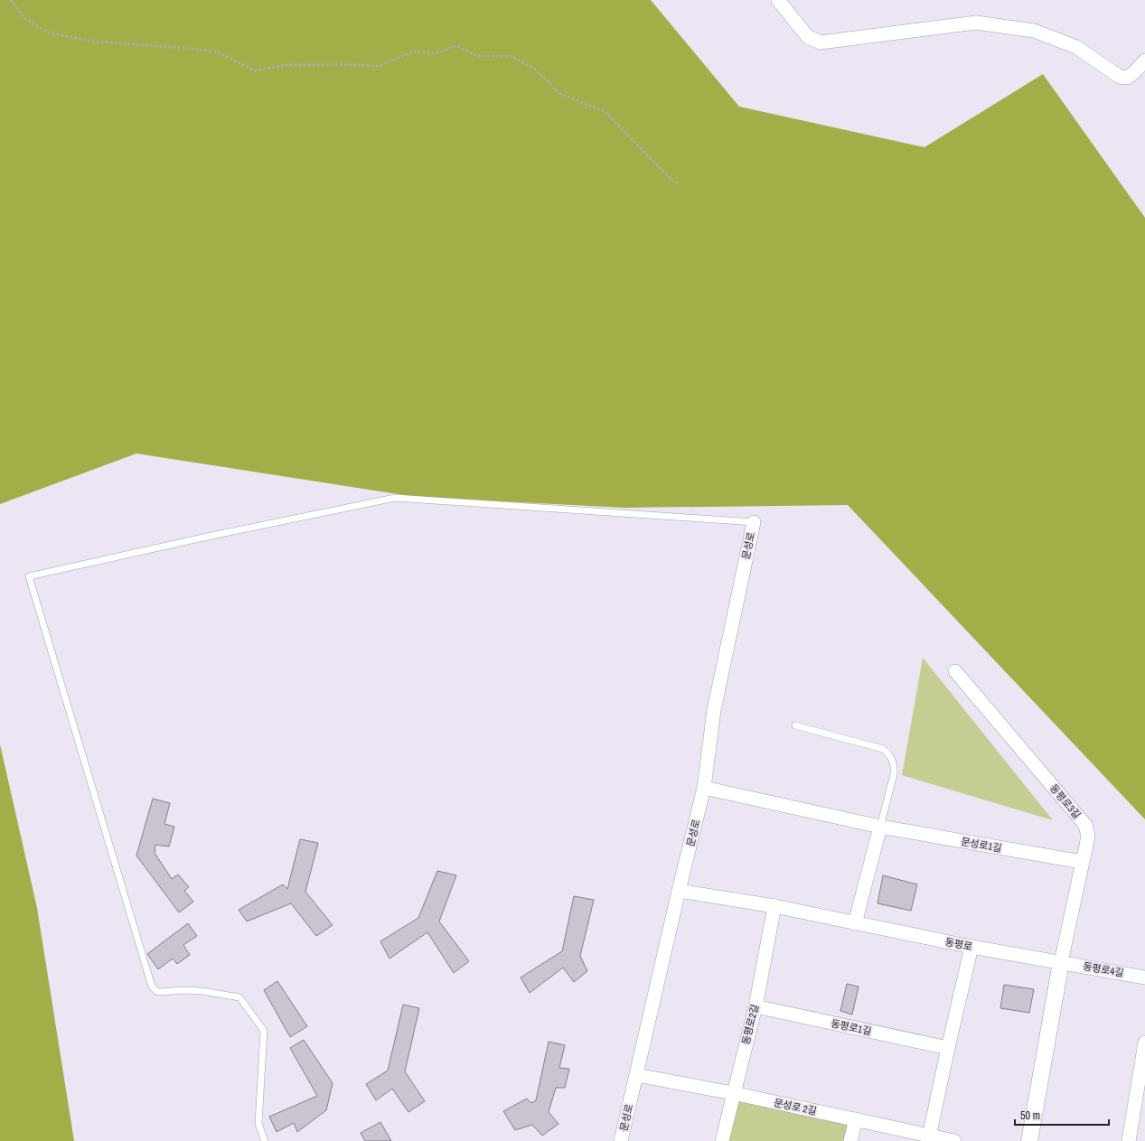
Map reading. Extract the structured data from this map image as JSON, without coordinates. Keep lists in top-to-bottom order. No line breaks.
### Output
{"streets":{"street":["문성로","동평로3길","문성로1길","동평로","동평로4길","동평로2길","동평로1길","문성로 2길"]},"crossings":[["문성로","문성로1길"],["문성로","동평로"],["문성로","문성로 2길"],["동평로3길","문성로1길"],["동평로3길","동평로"],["동평로3길","동평로4길"],["동평로","동평로4길"],["동평로","동평로2길"],["동평로2길","동평로1길"],["동평로2길","문성로 2길"]],"scale_bar":"50 m"}
